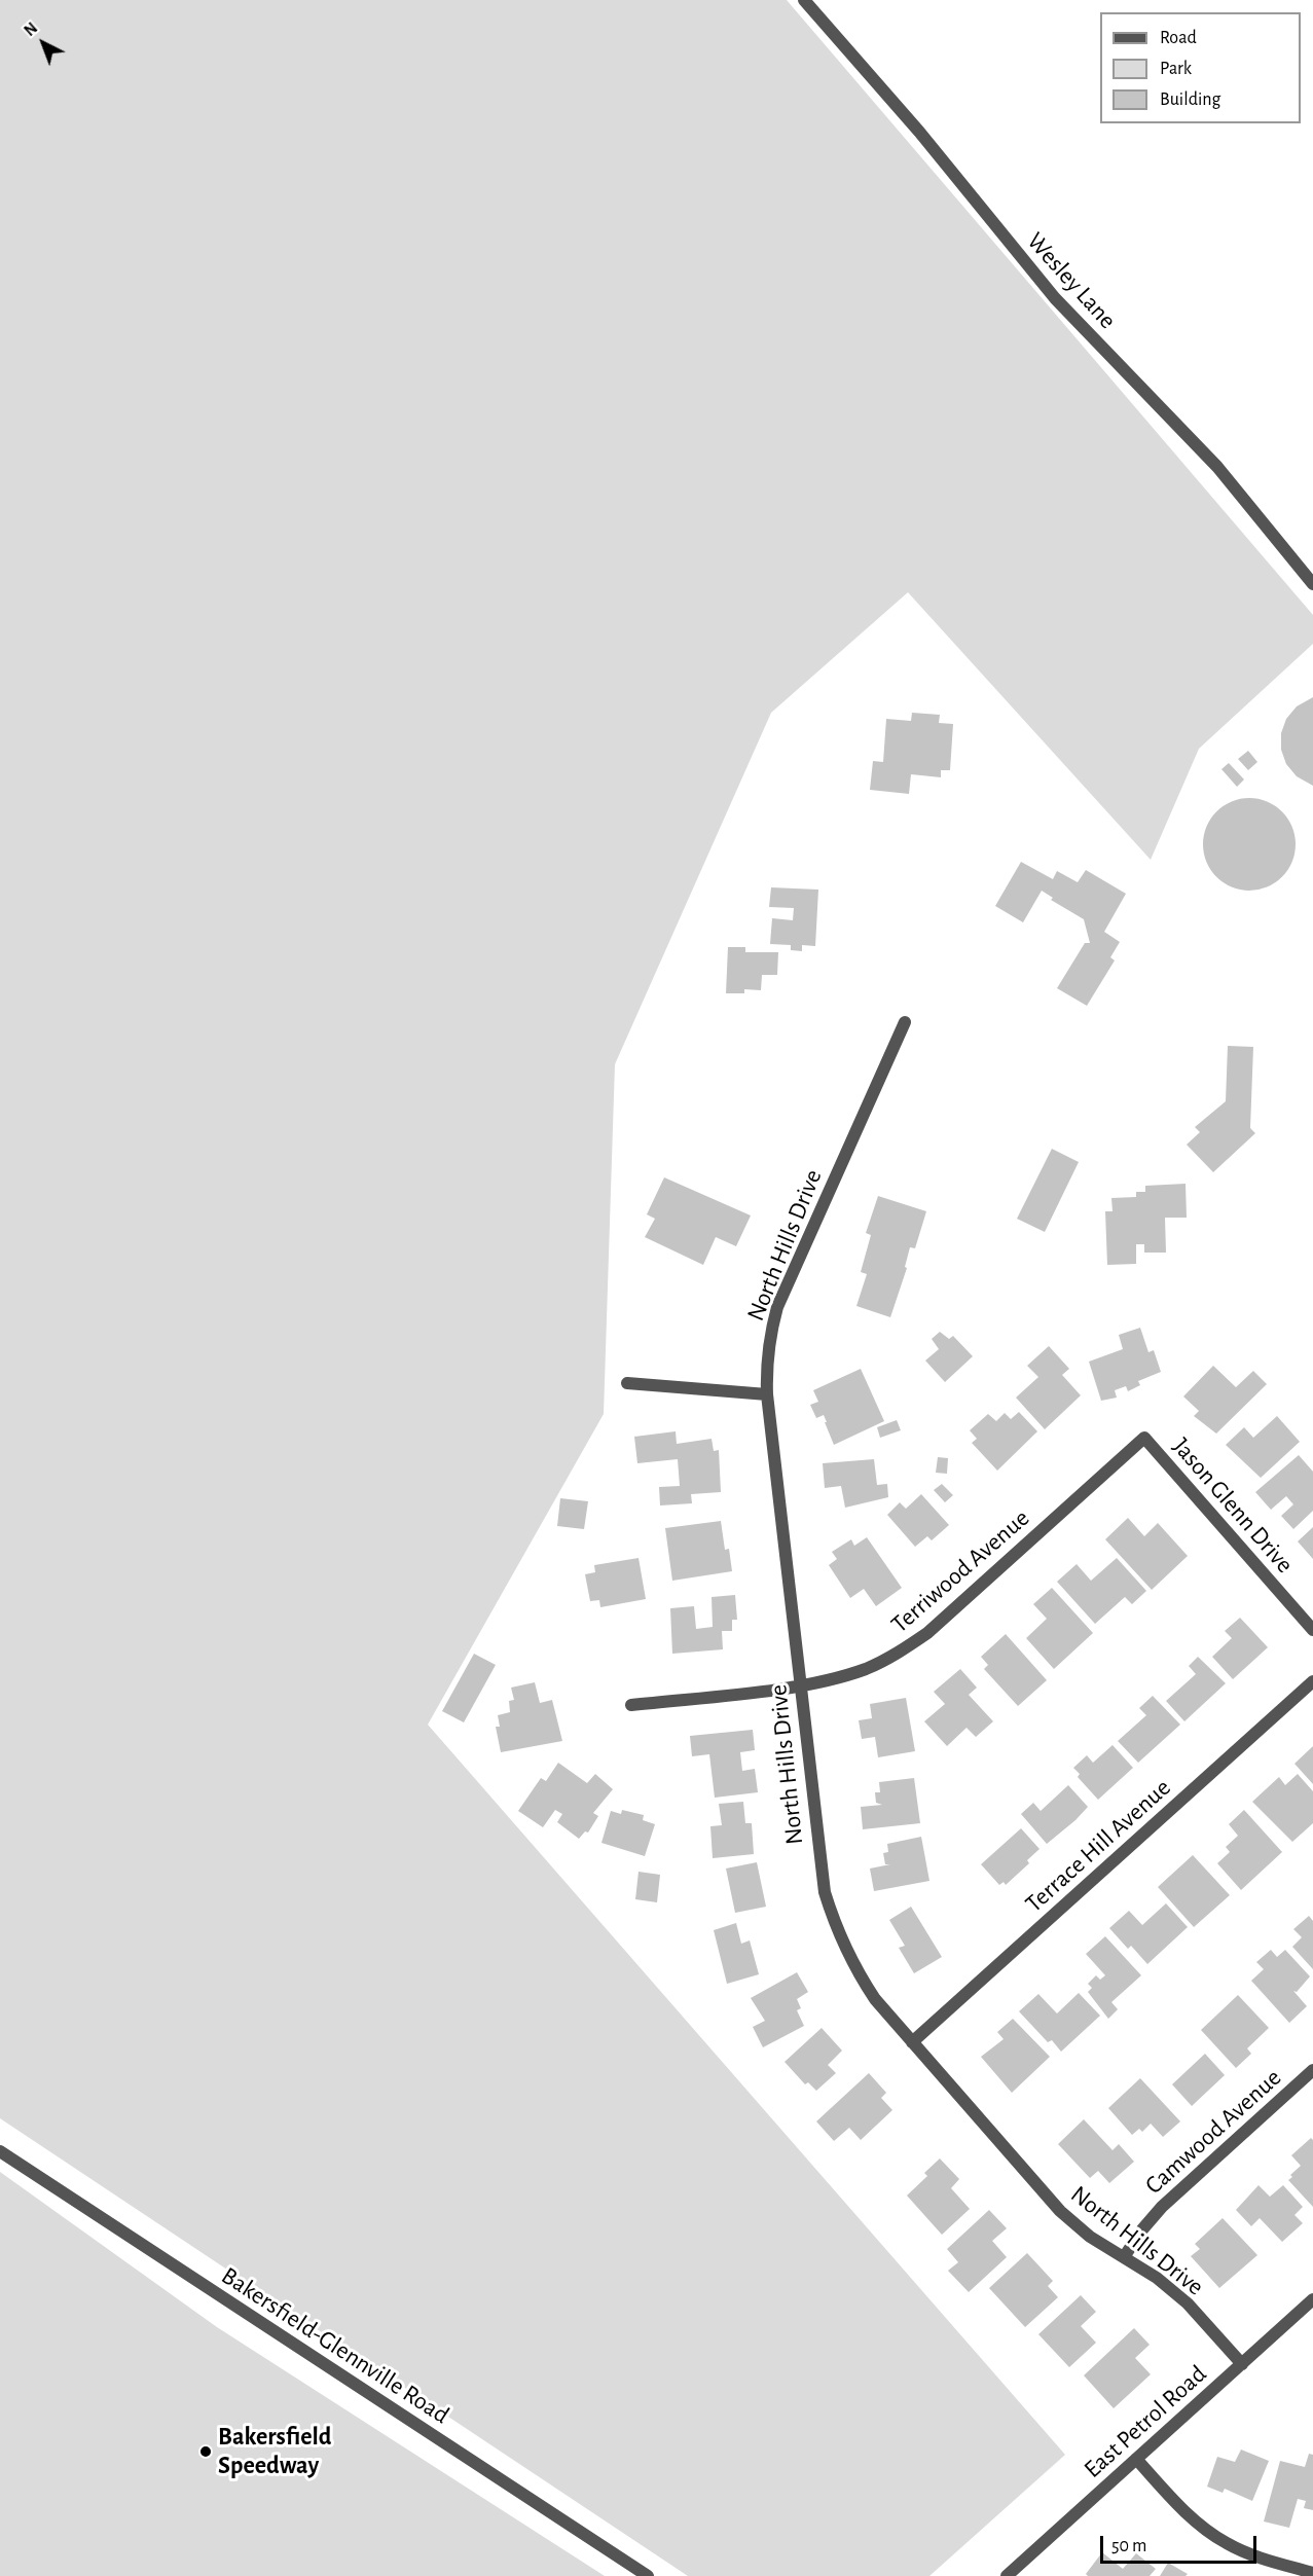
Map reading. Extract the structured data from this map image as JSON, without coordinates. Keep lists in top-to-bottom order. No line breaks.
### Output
{"streets":{"street":["Wesley Lane","North Hills Drive","Jason Glenn Drive","Terriwood Avenue","Terrace Hill Avenue","Camwood Avenue","Bakersfield-Glennville Road","East Petrol Road"]},"crossings":[["North Hills Drive","Terriwood Avenue"],["North Hills Drive","Terrace Hill Avenue"],["North Hills Drive","Camwood Avenue"],["North Hills Drive","East Petrol Road"],["Jason Glenn Drive","Terriwood Avenue"]],"places":["Bakersfield Speedway"],"legend":["Road","Park","Building"],"scale_bar":"50 m","north":"top left"}
